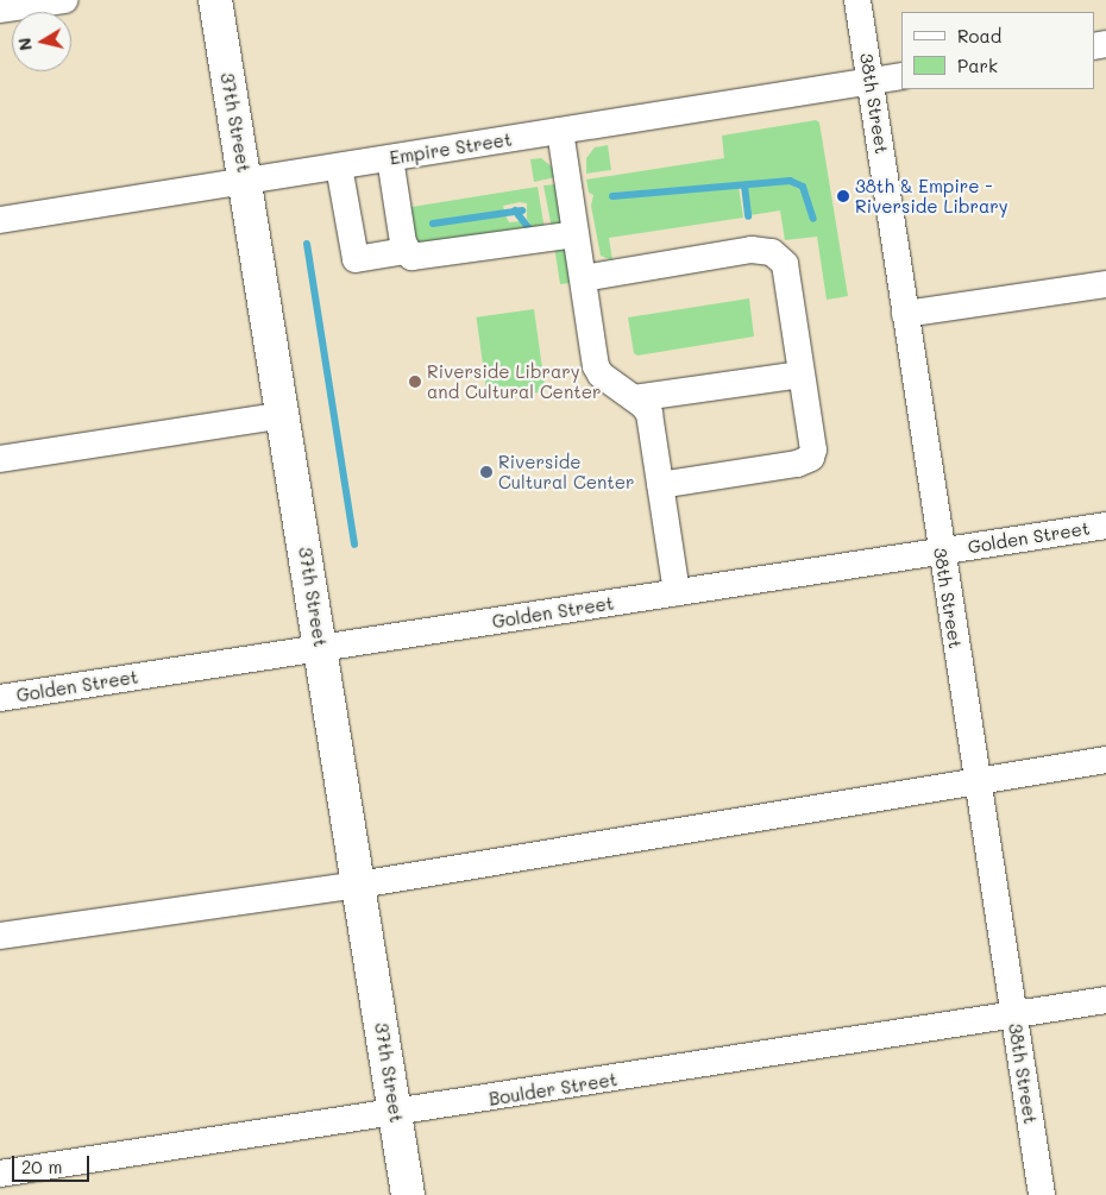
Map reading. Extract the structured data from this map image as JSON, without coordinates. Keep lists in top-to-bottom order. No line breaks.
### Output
{"streets":{"main road":["37th Street"],"street":["38th Street","Empire Street","Golden Street","Boulder Street"]},"crossings":[["38th Street","Empire Street"],["38th Street","Golden Street"],["38th Street","Boulder Street"],["37th Street","Empire Street"],["37th Street","Golden Street"],["37th Street","Boulder Street"]],"places":["38th & Empire - Riverside Library","Riverside Library and Cultural Center","Riverside Cultural Center"],"legend":["Road","Park"],"scale_bar":"20 m","north":"left"}
